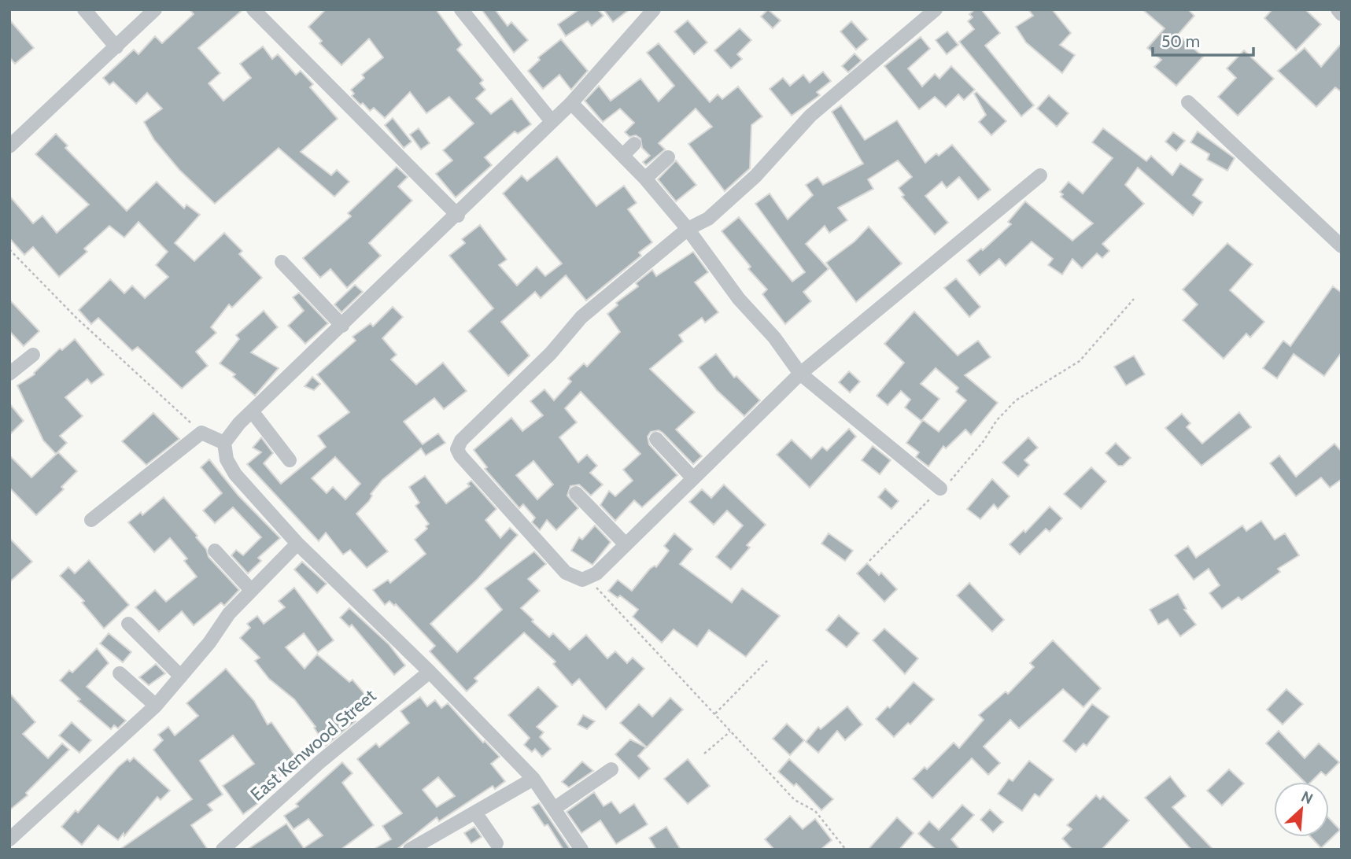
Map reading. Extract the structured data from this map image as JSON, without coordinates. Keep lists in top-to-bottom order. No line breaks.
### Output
{"streets":{"street":["East Kenwood Street"]},"scale_bar":"50 m","north":"top right"}
